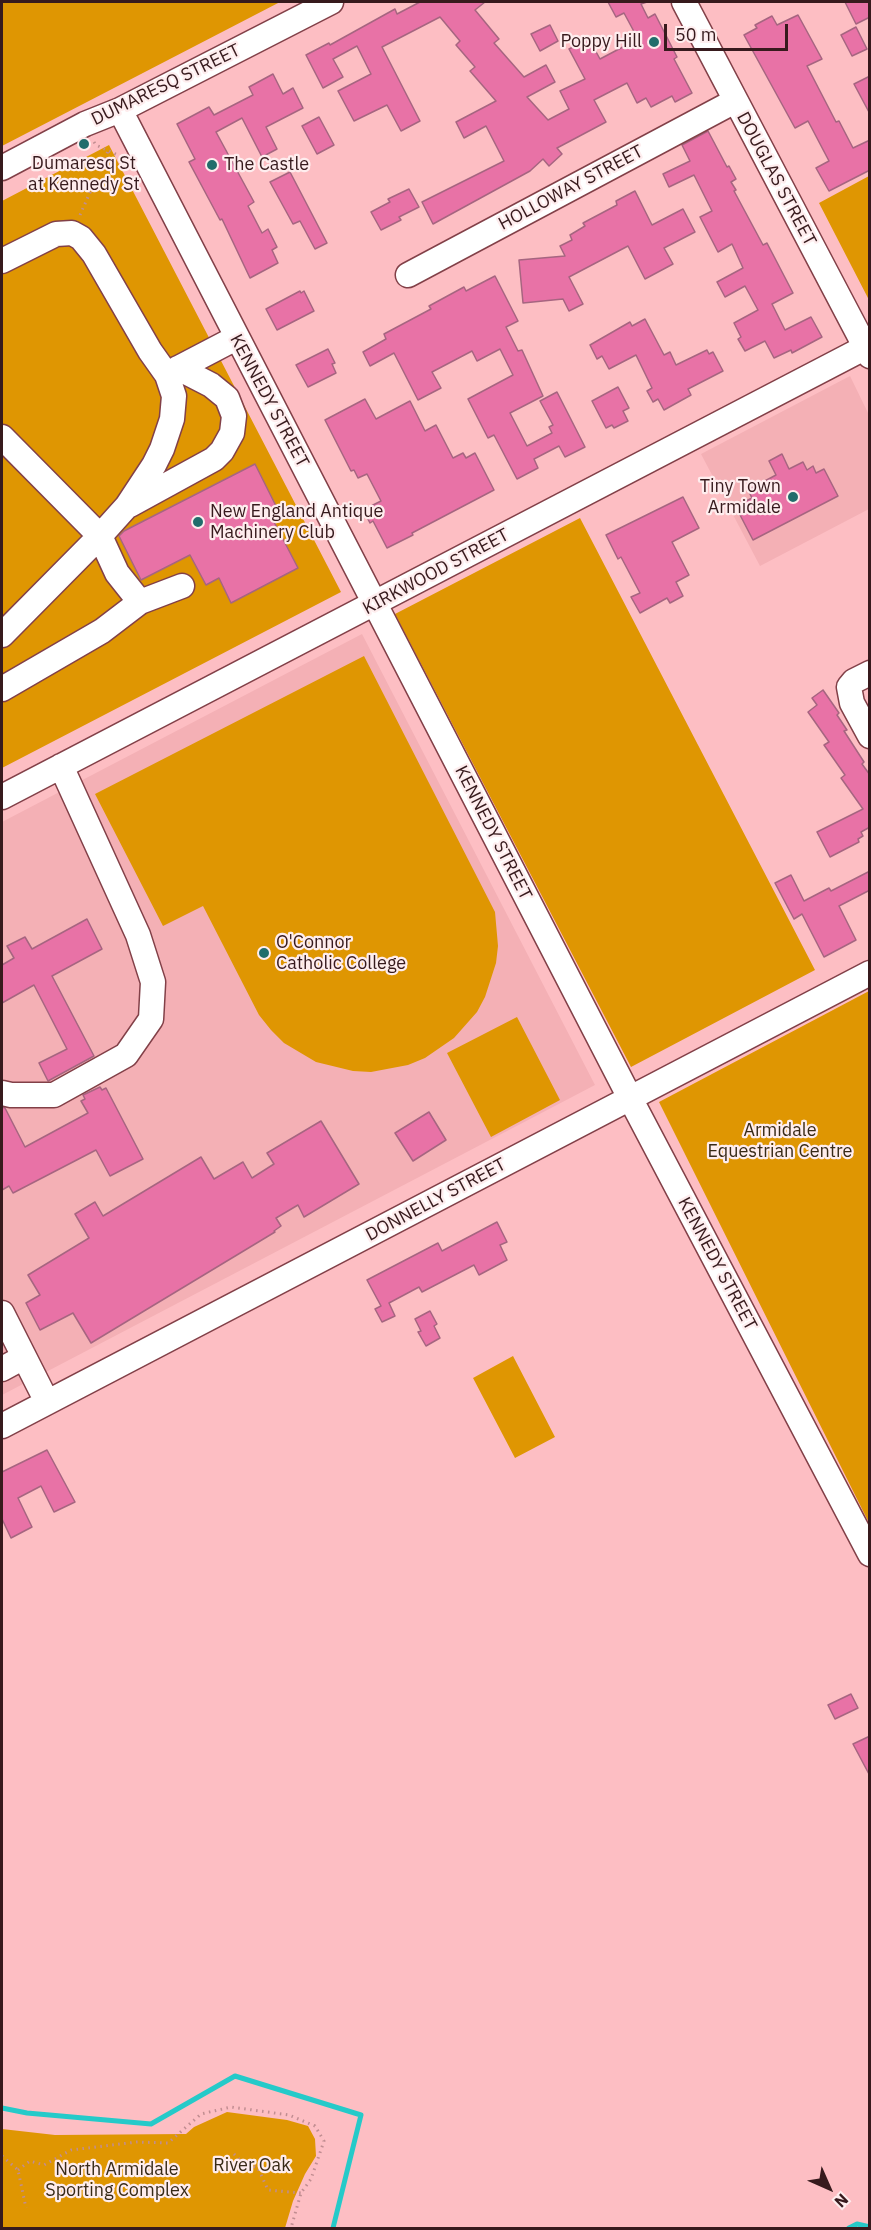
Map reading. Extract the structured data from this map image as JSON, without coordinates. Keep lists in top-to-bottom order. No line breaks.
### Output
{"streets":{"street":["DUMARESQ STREET","DOUGLAS STREET","HOLLOWAY STREET","KENNEDY STREET","KIRKWOOD STREET","DONNELLY STREET"]},"crossings":[["DUMARESQ STREET","KENNEDY STREET"],["DOUGLAS STREET","HOLLOWAY STREET"],["DOUGLAS STREET","KIRKWOOD STREET"],["KENNEDY STREET","KIRKWOOD STREET"],["KENNEDY STREET","DONNELLY STREET"]],"parks":["Armidale Equestrian Centre","River Oak","North Armidale Sporting Complex"],"places":["Poppy Hill","Dumaresq St at Kennedy St","The Castle","Tiny Town Armidale","New England Antique Machinery Club","O'Connor Catholic College"],"scale_bar":"50 m","north":"bottom right"}
